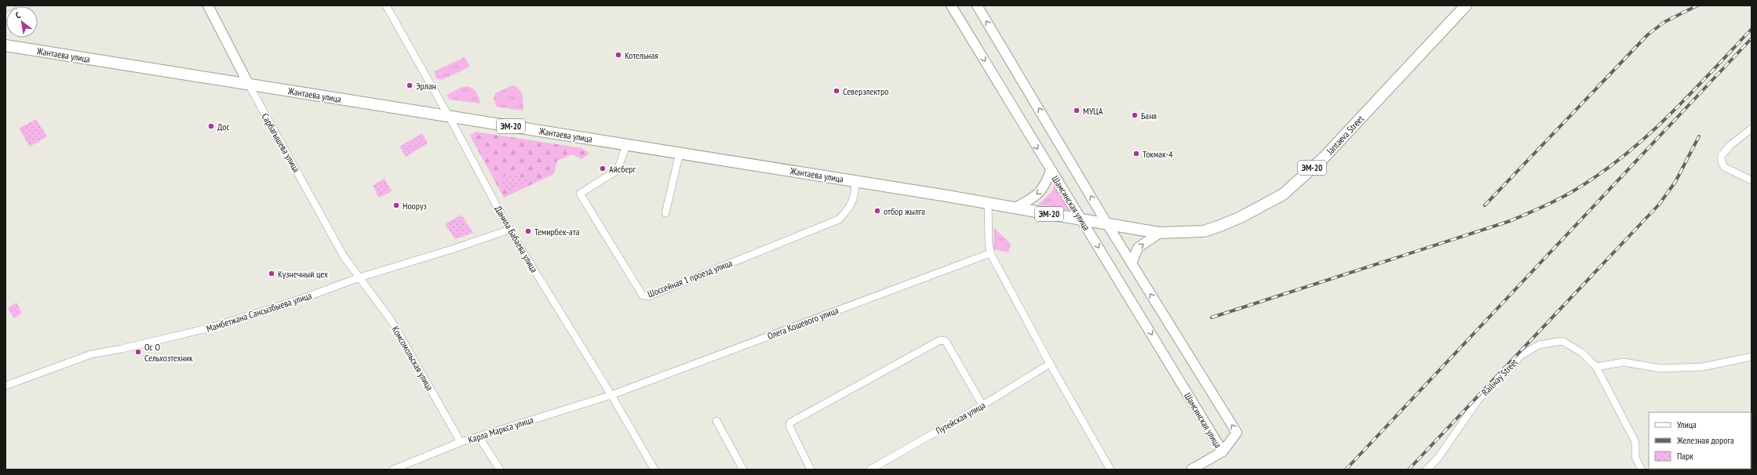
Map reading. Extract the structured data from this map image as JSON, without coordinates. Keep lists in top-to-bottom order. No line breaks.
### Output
{"streets":{"main road":["Жантаева улица","ЭМ-20","Jantaeva Street"],"street":["Сарбагышева улица","Шамсинская улица","Данила Бабаева улица","Шоссейная 1 проезд улица","Мамбетжана Сансызбыева улица","Олега Кошевого улица","Комсомольская улица","Railway Street","Путейская улица","Карла Маркса улица"]},"crossings":[["Жантаева улица","Jantaeva Street"],["Жантаева улица","Сарбагышева улица"],["Жантаева улица","Шамсинская улица"],["Жантаева улица","Данила Бабаева улица"],["Жантаева улица","Шоссейная 1 проезд улица"],["Jantaeva Street","Шамсинская улица"],["Сарбагышева улица","Мамбетжана Сансызбыева улица"],["Сарбагышева улица","Комсомольская улица"],["Данила Бабаева улица","Мамбетжана Сансызбыева улица"],["Данила Бабаева улица","Олега Кошевого улица"],["Данила Бабаева улица","Карла Маркса улица"],["Мамбетжана Сансызбыева улица","Комсомольская улица"],["Олега Кошевого улица","Карла Маркса улица"],["Комсомольская улица","Карла Маркса улица"]],"places":["Котельная","Эрлан","Северэлектро","МУЦА","Баня","Дос","Токмак-4","Айсберг","Нооруз","отбор жылга","Темирбек-ата","Кузнечный цех","Ос О Сельхозтехник"],"legend":["Улица","Железная дорога","Парк"],"north":"top left"}
